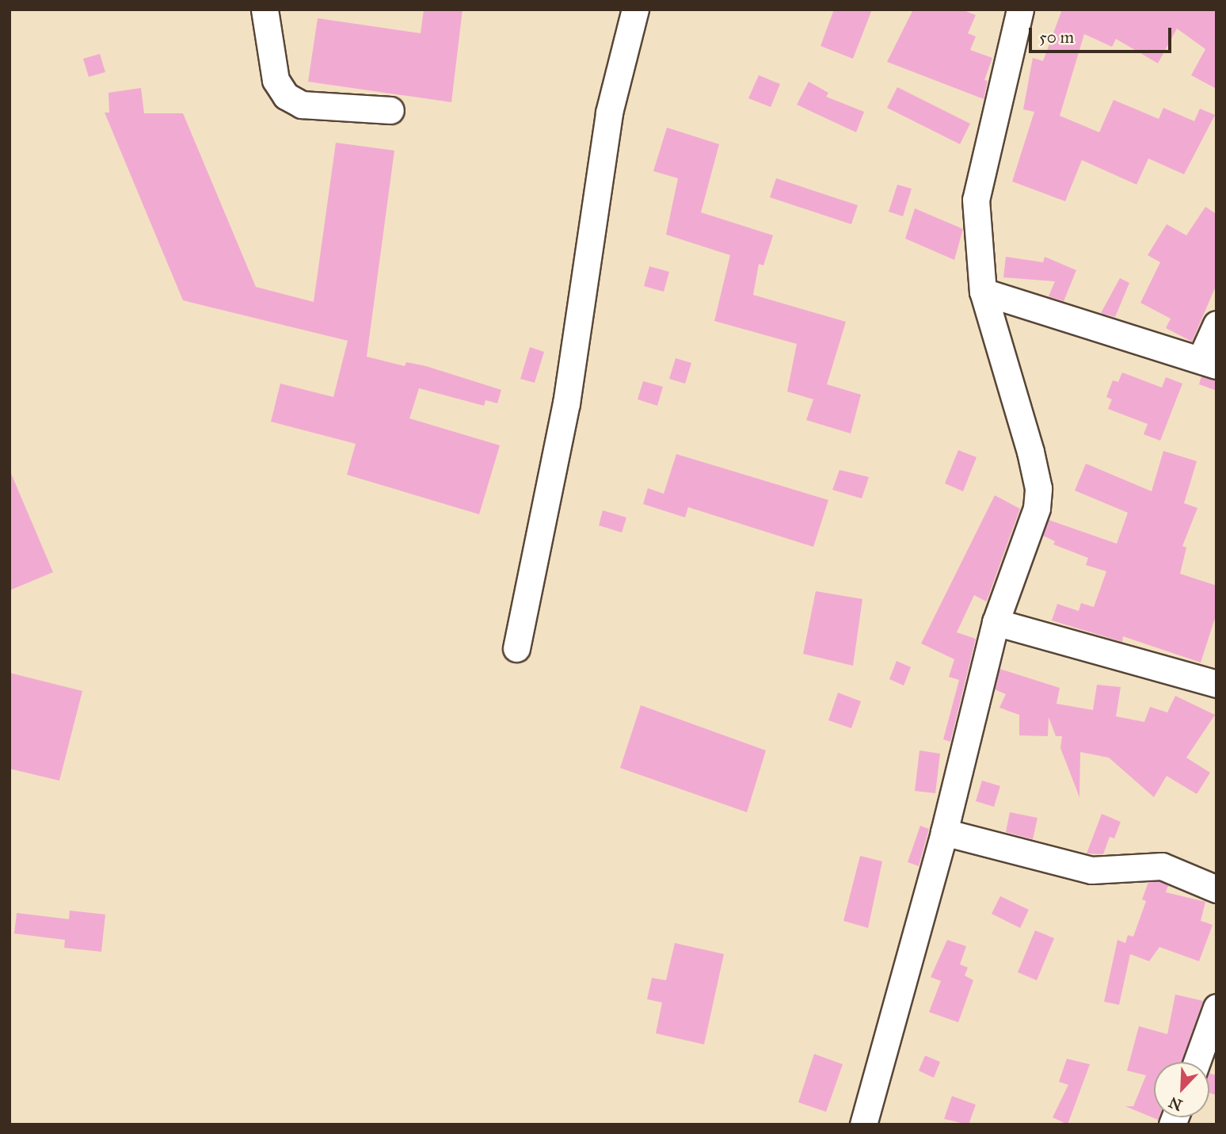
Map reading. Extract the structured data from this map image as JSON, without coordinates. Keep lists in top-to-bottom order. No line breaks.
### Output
{"scale_bar":"50 m","north":"bottom left"}
